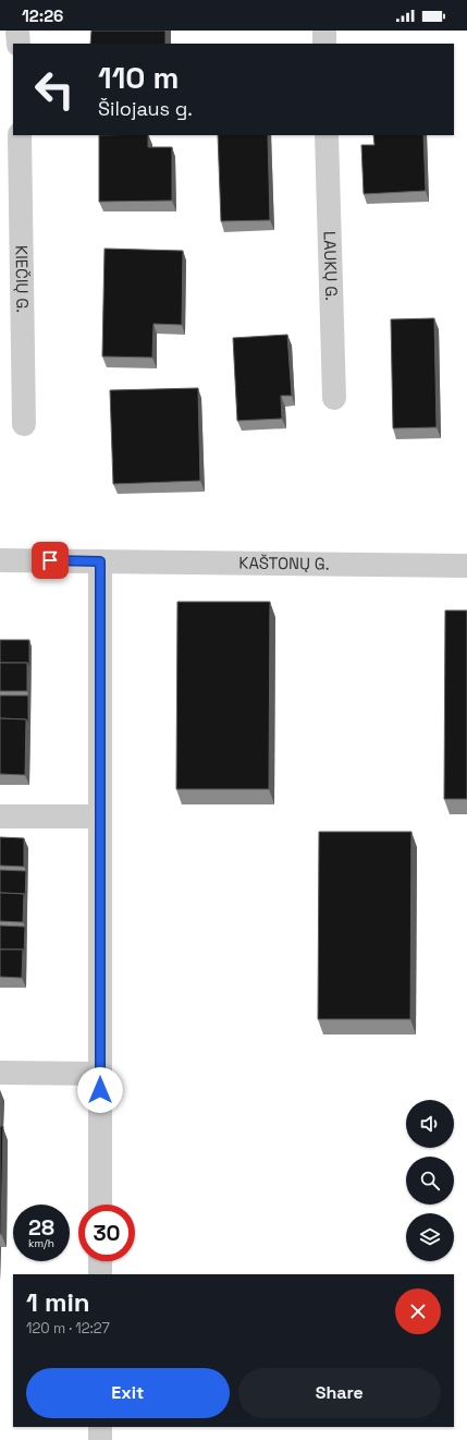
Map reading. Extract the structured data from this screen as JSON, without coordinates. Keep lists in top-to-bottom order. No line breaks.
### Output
{"streets":{"street":["LAUKŲ G.","KIEČIŲ G.","KAŠTONŲ G."]},"page":{"status":"12:26","turn":["110 m","Šilojaus g."],"speed":"28 km/h","limit":"30","heading":["1 min","120 m · 12:27"],"buttons":["Exit","Share"]}}
